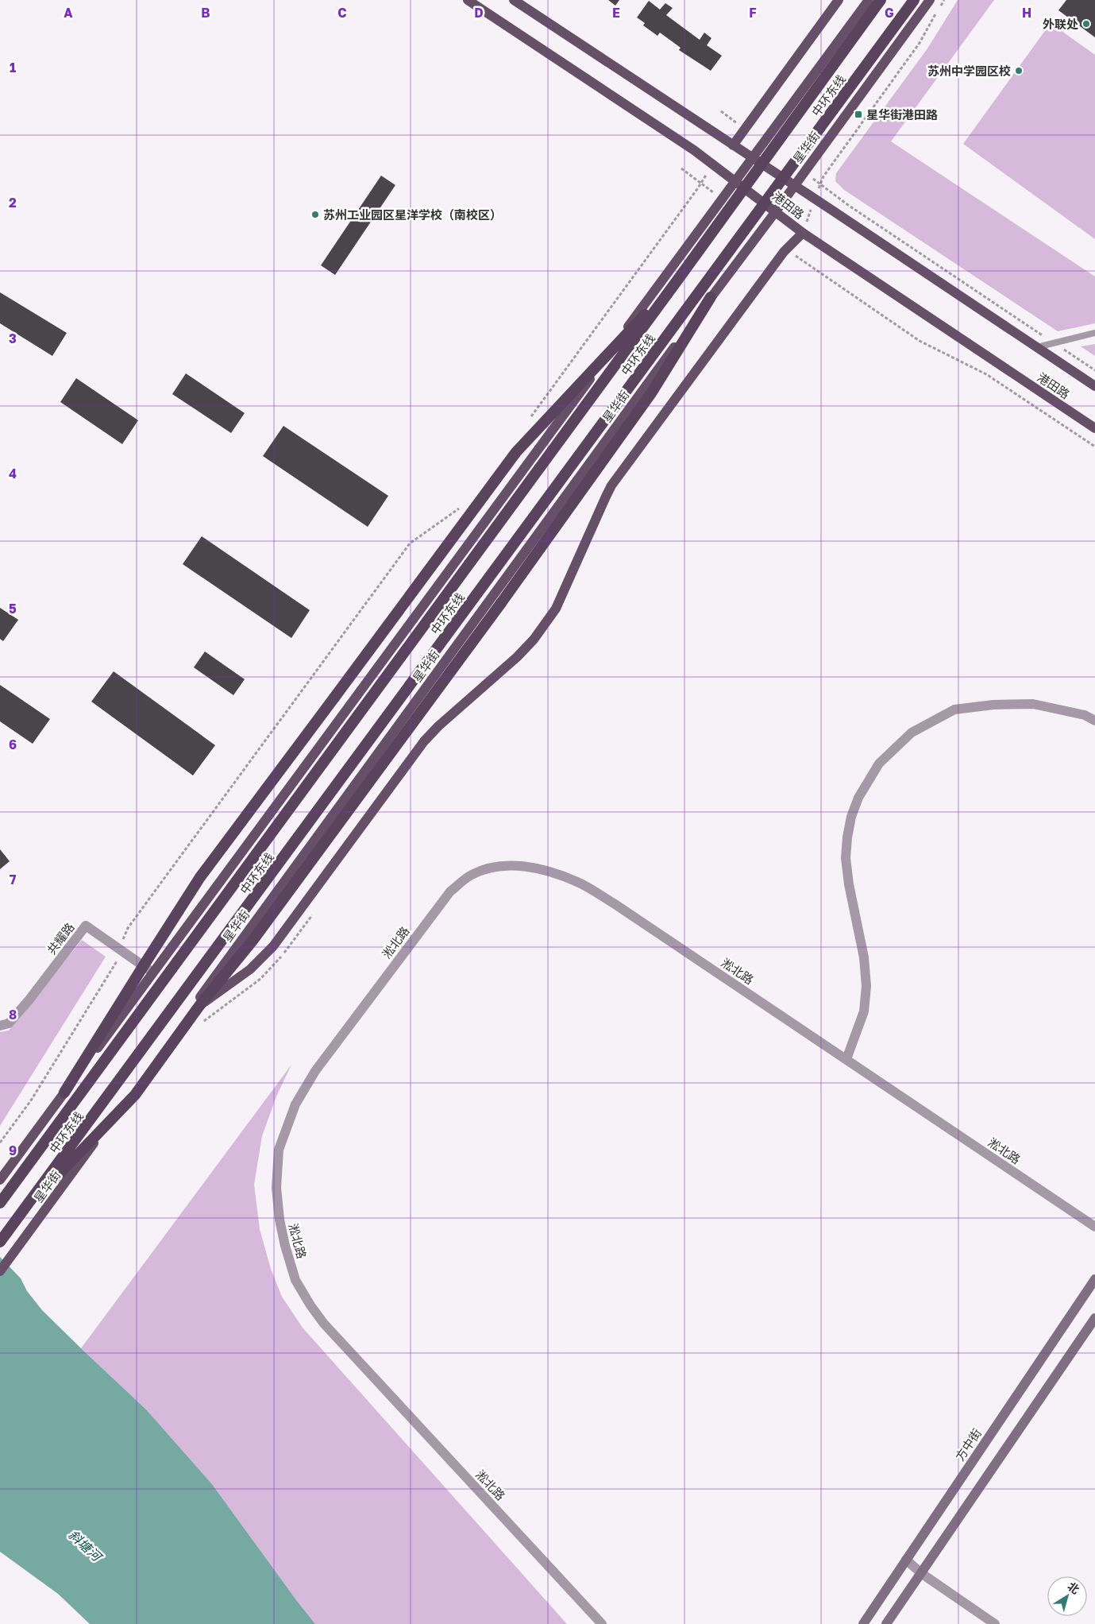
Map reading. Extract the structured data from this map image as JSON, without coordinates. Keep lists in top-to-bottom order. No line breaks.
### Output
{"streets":{"highway":["中环东线"],"main road":["星华街","港田路","方中街"],"street":["共耀路","淞北路"]},"crossings":[["星华街","港田路"]],"water":["斜塘河"],"places":{"other":["外联处","苏州中学园区校","苏州工业园区星洋学校（南校区）"],"transit":["星华街港田路"]},"north":"top right","grid":{"columns":["A","B","C","D","E","F","G","H"],"rows":["1","2","3","4","5","6","7","8","9"]}}
